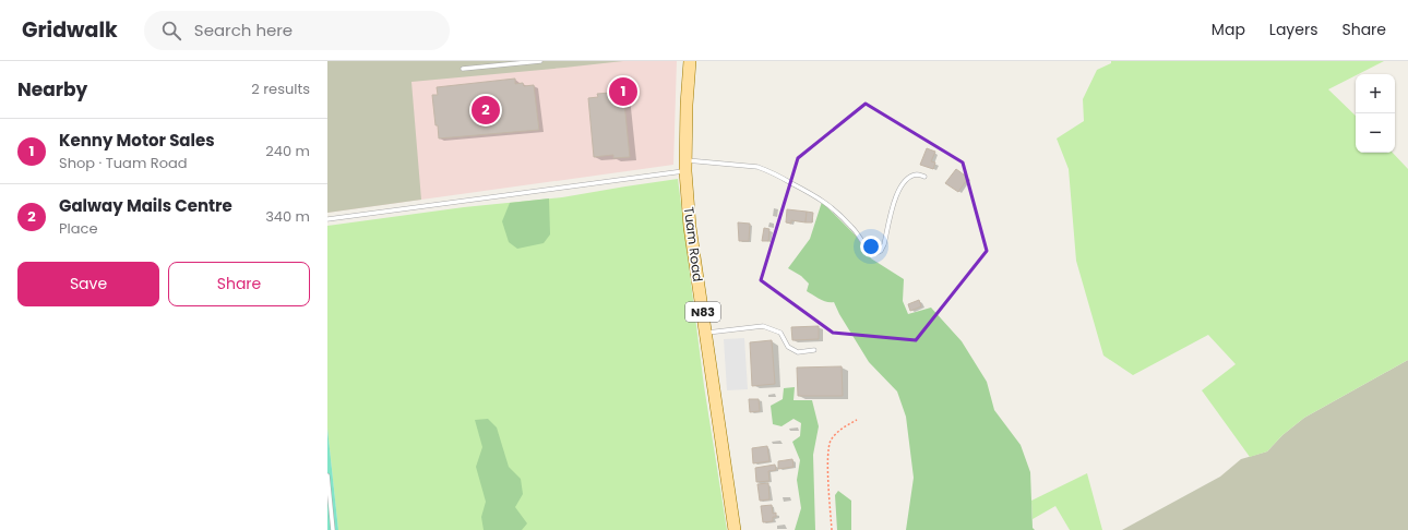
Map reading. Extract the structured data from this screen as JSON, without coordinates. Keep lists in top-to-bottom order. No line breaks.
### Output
{"streets":{"main road":["Tuam Road","N83"]},"page":{"header":"Gridwalk","search":"Search here","nav":["Map","Layers","Share"],"heading":["Nearby","2 results"],"map_buttons":["+","−"],"pins":["1","2"],"list":[{"mark":"1","name":"Kenny Motor Sales","note":"Shop · Tuam Road","value":"240 m"},{"mark":"2","name":"Galway Mails Centre","note":"Place","value":"340 m"}],"buttons":["Save","Share"]}}
